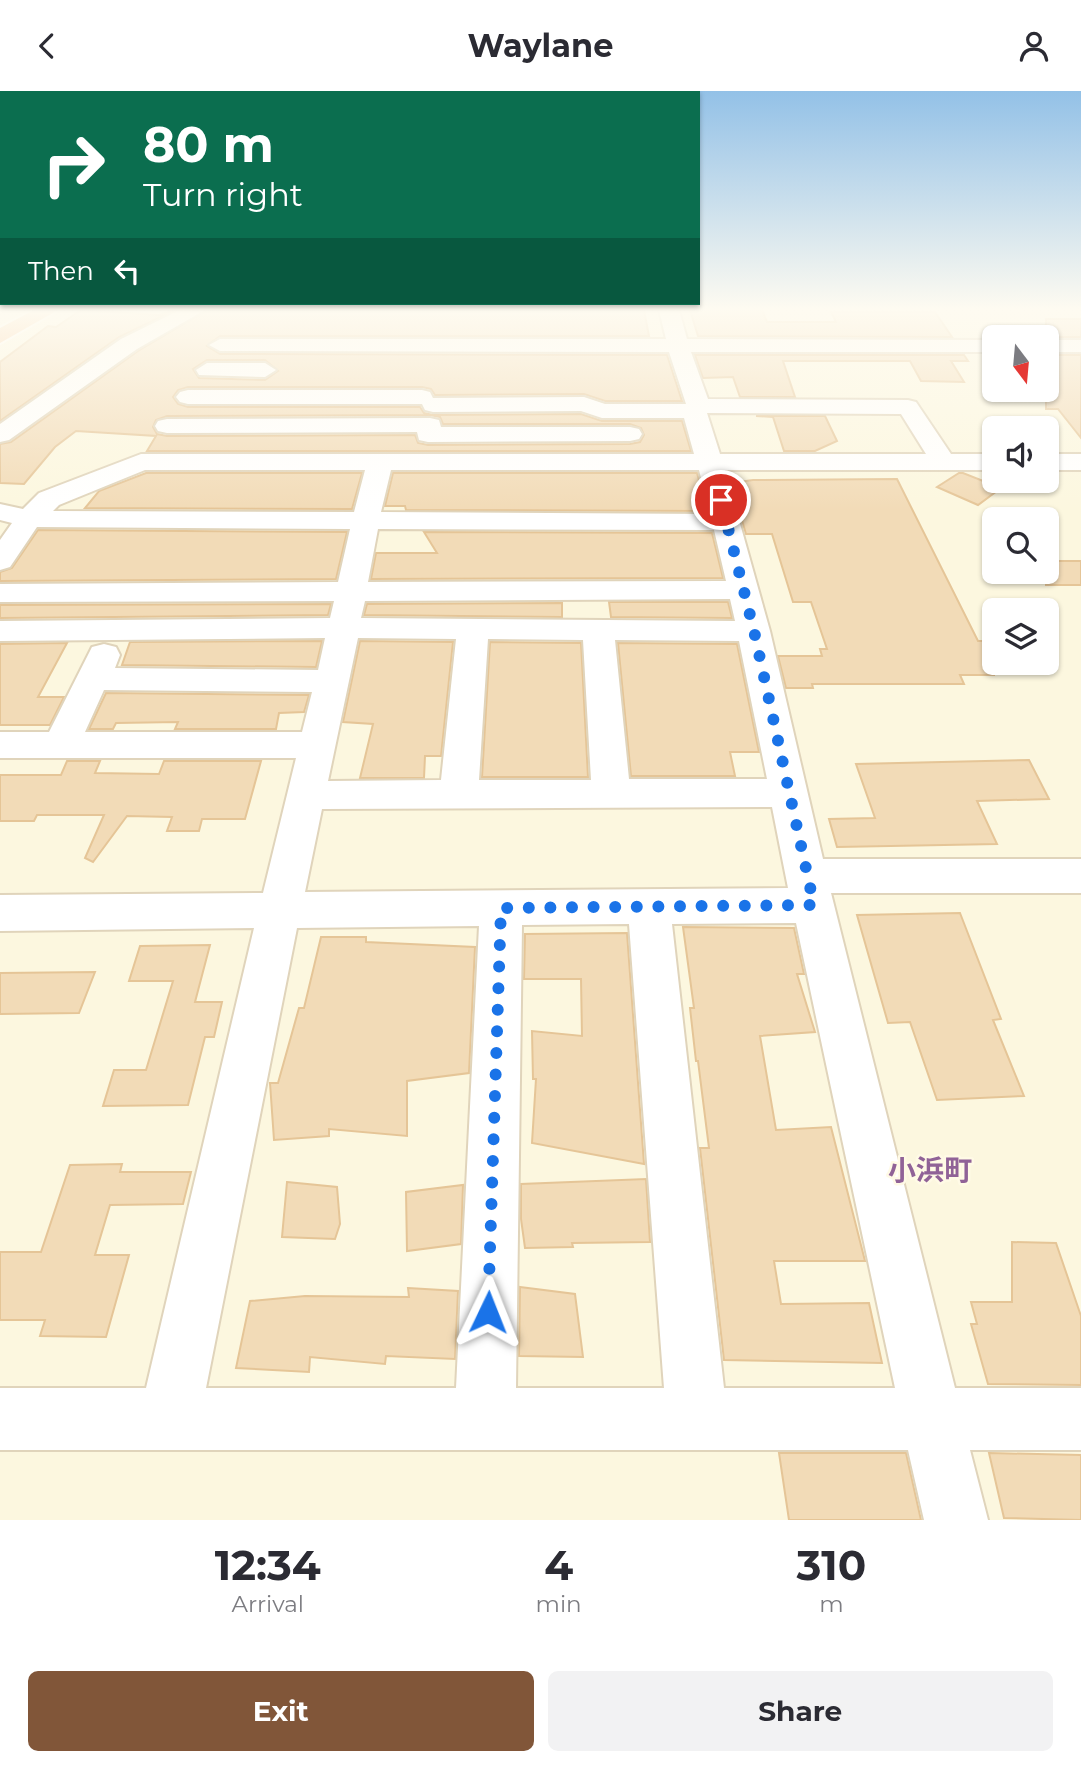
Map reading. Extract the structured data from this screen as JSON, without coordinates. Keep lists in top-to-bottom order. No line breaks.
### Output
{"districts":["小浜町"],"north":"bottom","page":{"header":"Waylane","turn":["80 m","Turn right"],"then":"Then","eta":["12:34","Arrival","4","min","310","m"],"buttons":["Exit","Share"]}}
